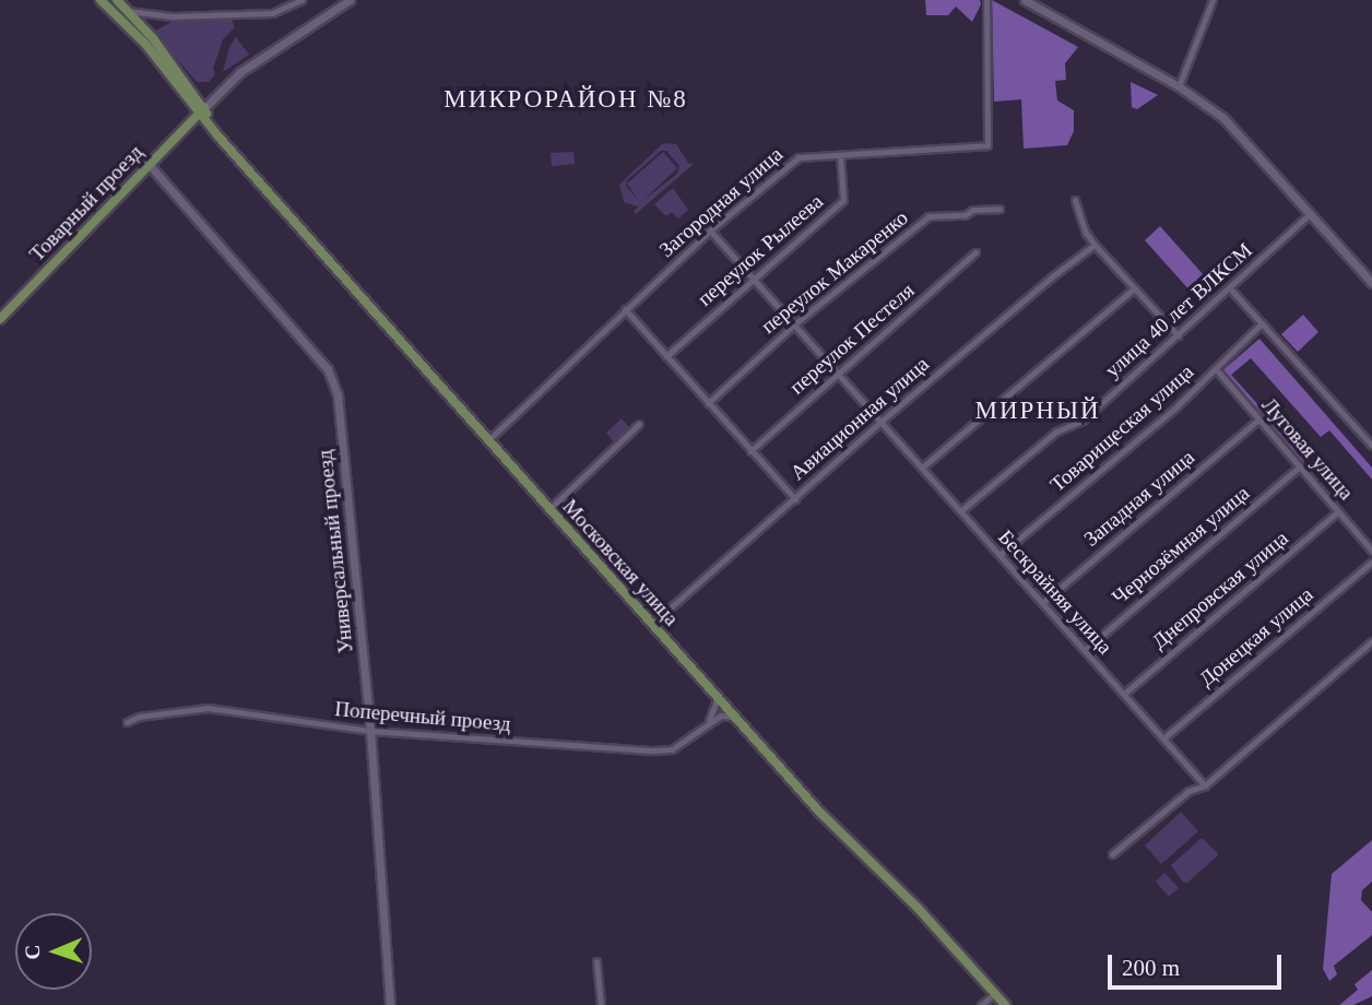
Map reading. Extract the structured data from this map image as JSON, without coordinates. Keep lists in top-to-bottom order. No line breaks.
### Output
{"streets":{"main road":["Товарный проезд","Московская улица"],"street":["Загородная улица","переулок Рылеева","переулок Макаренко","улица 40 лет ВЛКСМ","переулок Пестеля","Авиационная улица","Товарищеская улица","Луговая улица","Западная улица","Чернозёмная улица","Универсальный проезд","Днепровская улица","Бескрайняя улица","Донецкая улица","Поперечный проезд"]},"crossings":[["Загородная улица","переулок Рылеева"],["Загородная улица","Московская улица"],["Загородная улица","Бескрайняя улица"],["Товарный проезд","Универсальный проезд"],["Товарный проезд","Московская улица"],["переулок Рылеева","Бескрайняя улица"],["переулок Макаренко","Бескрайняя улица"],["улица 40 лет ВЛКСМ","Бескрайняя улица"],["переулок Пестеля","Бескрайняя улица"],["Авиационная улица","Московская улица"],["Авиационная улица","Бескрайняя улица"],["Товарищеская улица","Луговая улица"],["Товарищеская улица","Бескрайняя улица"],["Луговая улица","Западная улица"],["Луговая улица","Чернозёмная улица"],["Луговая улица","Днепровская улица"],["Западная улица","Бескрайняя улица"],["Чернозёмная улица","Бескрайняя улица"],["Универсальный проезд","Поперечный проезд"],["Днепровская улица","Бескрайняя улица"],["Бескрайняя улица","Донецкая улица"]],"districts":["МИКРОРАЙОН №8","МИРНЫЙ"],"scale_bar":"200 m","north":"left"}
